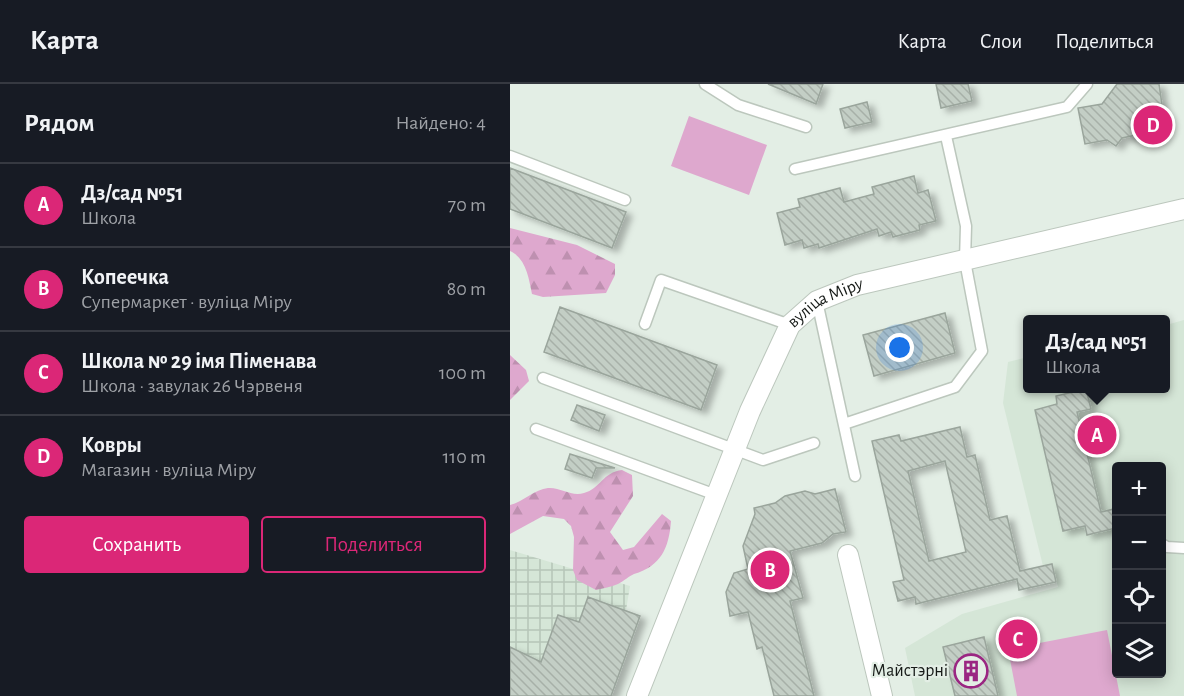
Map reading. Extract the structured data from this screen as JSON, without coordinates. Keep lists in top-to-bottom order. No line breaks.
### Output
{"streets":{"street":["вуліца Міру"]},"places":{"building":["Майстэрні"]},"page":{"header":"Карта","nav":["Карта","Слои","Поделиться"],"heading":["Рядом","Найдено: 4"],"pins":["D","A","B","C"],"list":[{"mark":"A","name":"Дз/сад №51","note":"Школа","value":"70 m"},{"mark":"B","name":"Копеечка","note":"Супермаркет · вуліца Міру","value":"80 m"},{"mark":"C","name":"Школа № 29 імя Піменава","note":"Школа · завулак 26 Чэрвеня","value":"100 m"},{"mark":"D","name":"Ковры","note":"Магазин · вуліца Міру","value":"110 m"}],"popup":["Дз/сад №51","Школа"],"map_buttons":["+","−"],"buttons":["Сохранить","Поделиться"]}}
